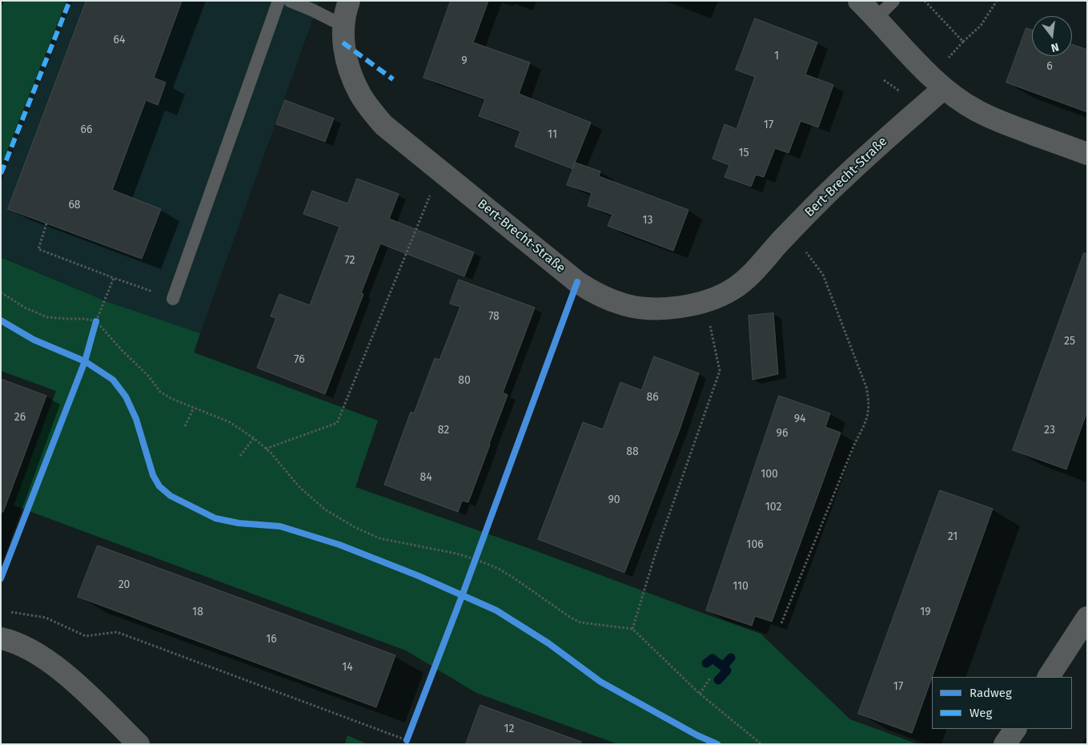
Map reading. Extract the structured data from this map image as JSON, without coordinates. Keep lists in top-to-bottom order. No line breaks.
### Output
{"streets":{"street":["Bert-Brecht-Straße"]},"house_numbers":["64","1","9","6","17","66","11","15","68","13","72","78","25","76","80","86","26","94","82","23","96","88","100","84","90","102","21","106","20","110","18","19","16","14","17","12"],"legend":["Radweg","Weg"],"north":"bottom"}
